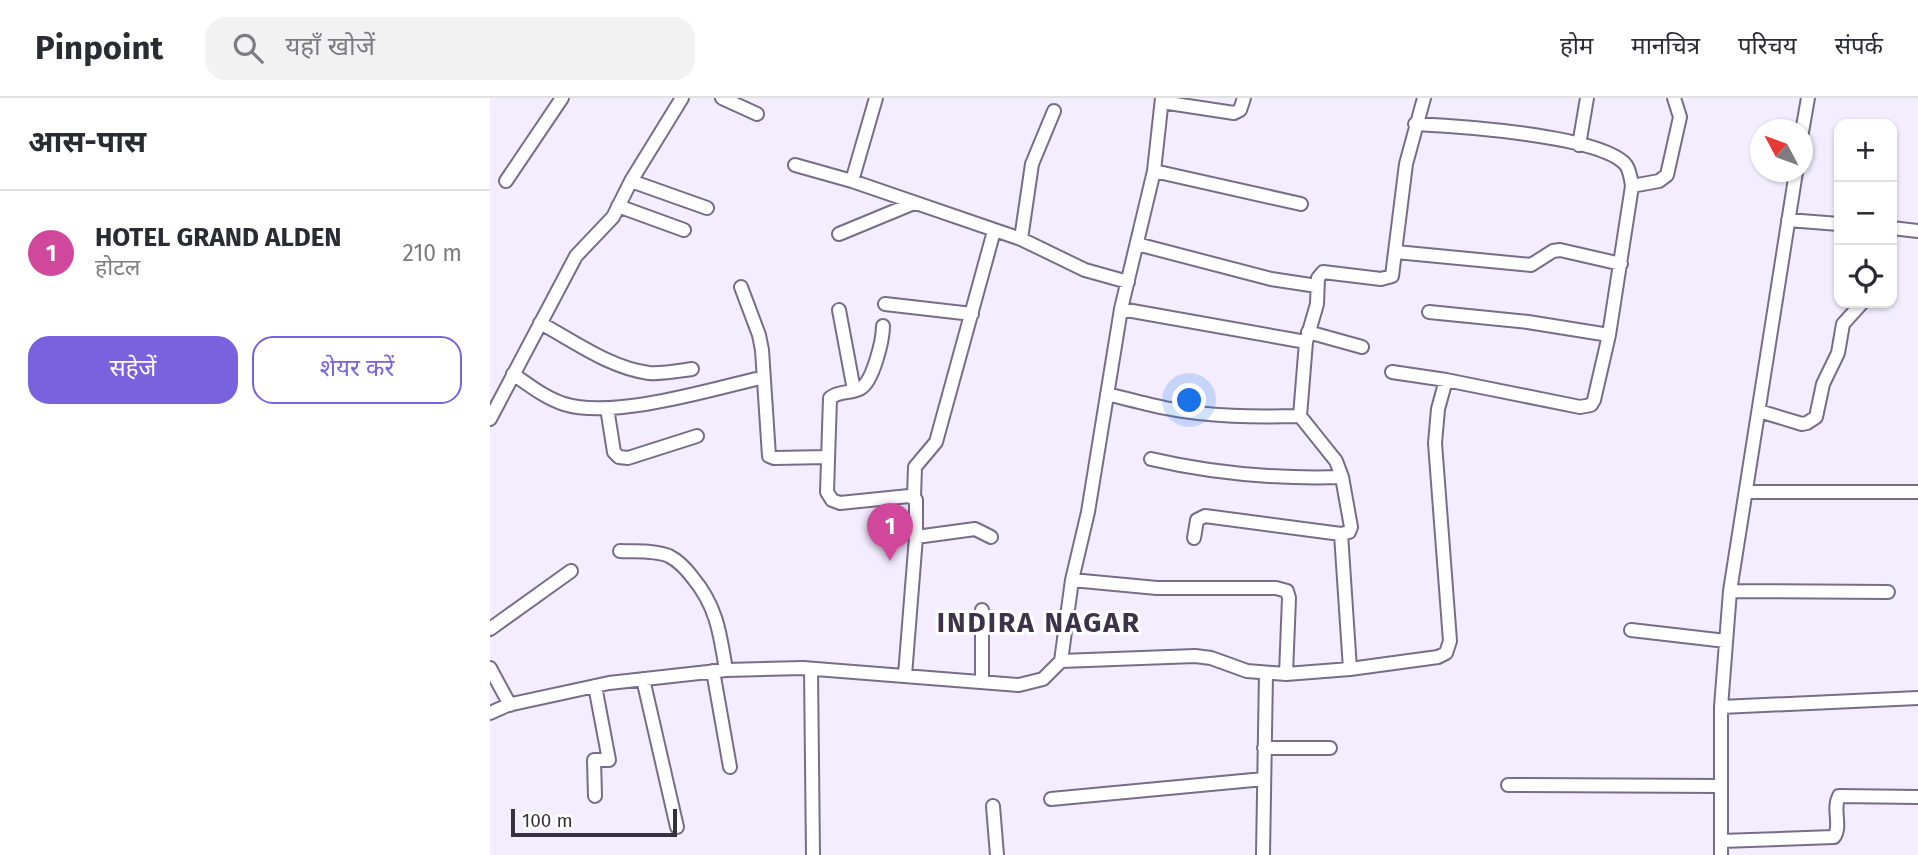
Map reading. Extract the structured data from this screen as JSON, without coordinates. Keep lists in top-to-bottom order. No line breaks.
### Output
{"districts":["INDIRA NAGAR"],"scale_bar":"100 m","north":"top left","page":{"header":"Pinpoint","search":"यहाँ खोजें","nav":["होम","मानचित्र","परिचय","संपर्क"],"heading":"आस-पास","map_buttons":["+","−"],"list":[{"mark":"1","name":"HOTEL GRAND ALDEN","note":"होटल","value":"210 m"}],"buttons":["सहेजें","शेयर करें"],"pins":"1","scale":"100 m"}}
